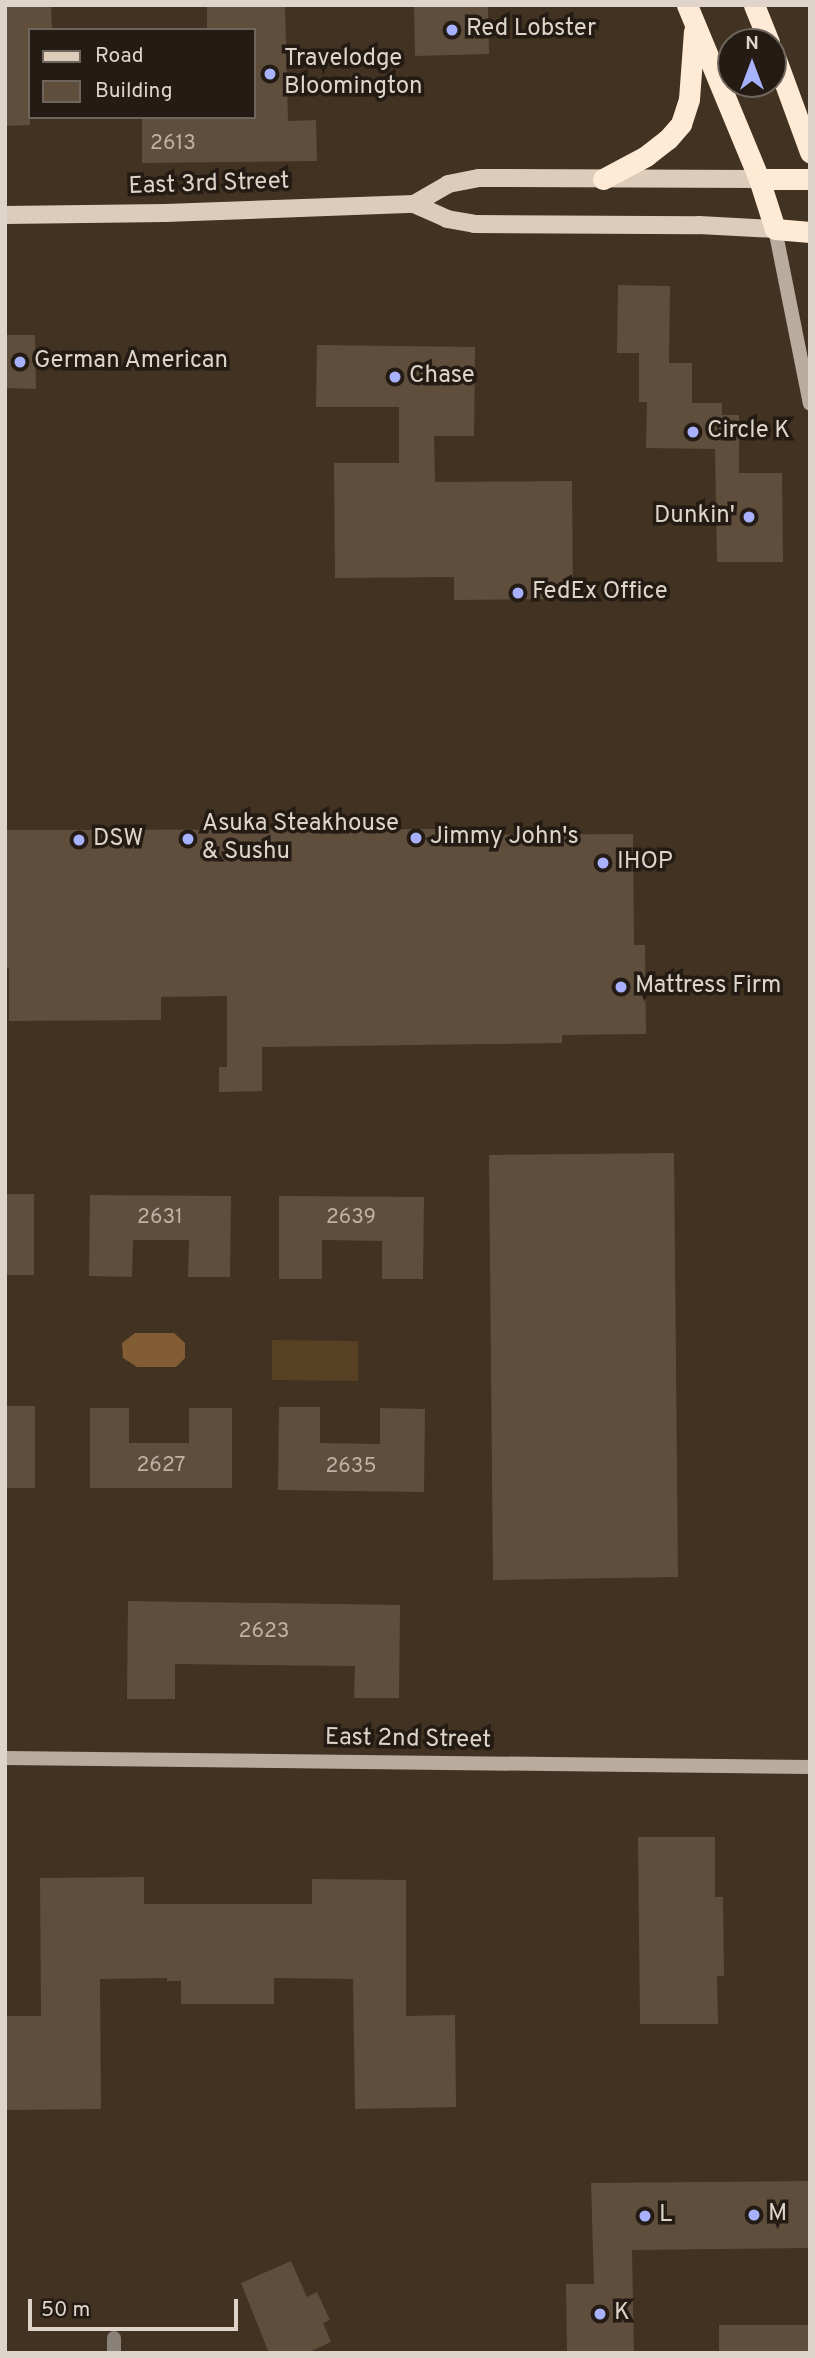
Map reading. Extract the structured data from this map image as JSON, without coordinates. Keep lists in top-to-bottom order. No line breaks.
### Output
{"streets":{"highway":["East 3rd Street"],"street":["East 2nd Street"]},"places":["Red Lobster","Travelodge Bloomington","German American","Chase","Circle K","Dunkin'","FedEx Office","Jimmy John's","Asuka Steakhouse & Sushu","DSW","IHOP","Mattress Firm","M","L","K"],"house_numbers":["2613","2631","2639","2627","2635","2623"],"legend":["Road","Building"],"scale_bar":"50 m","north":"top"}
